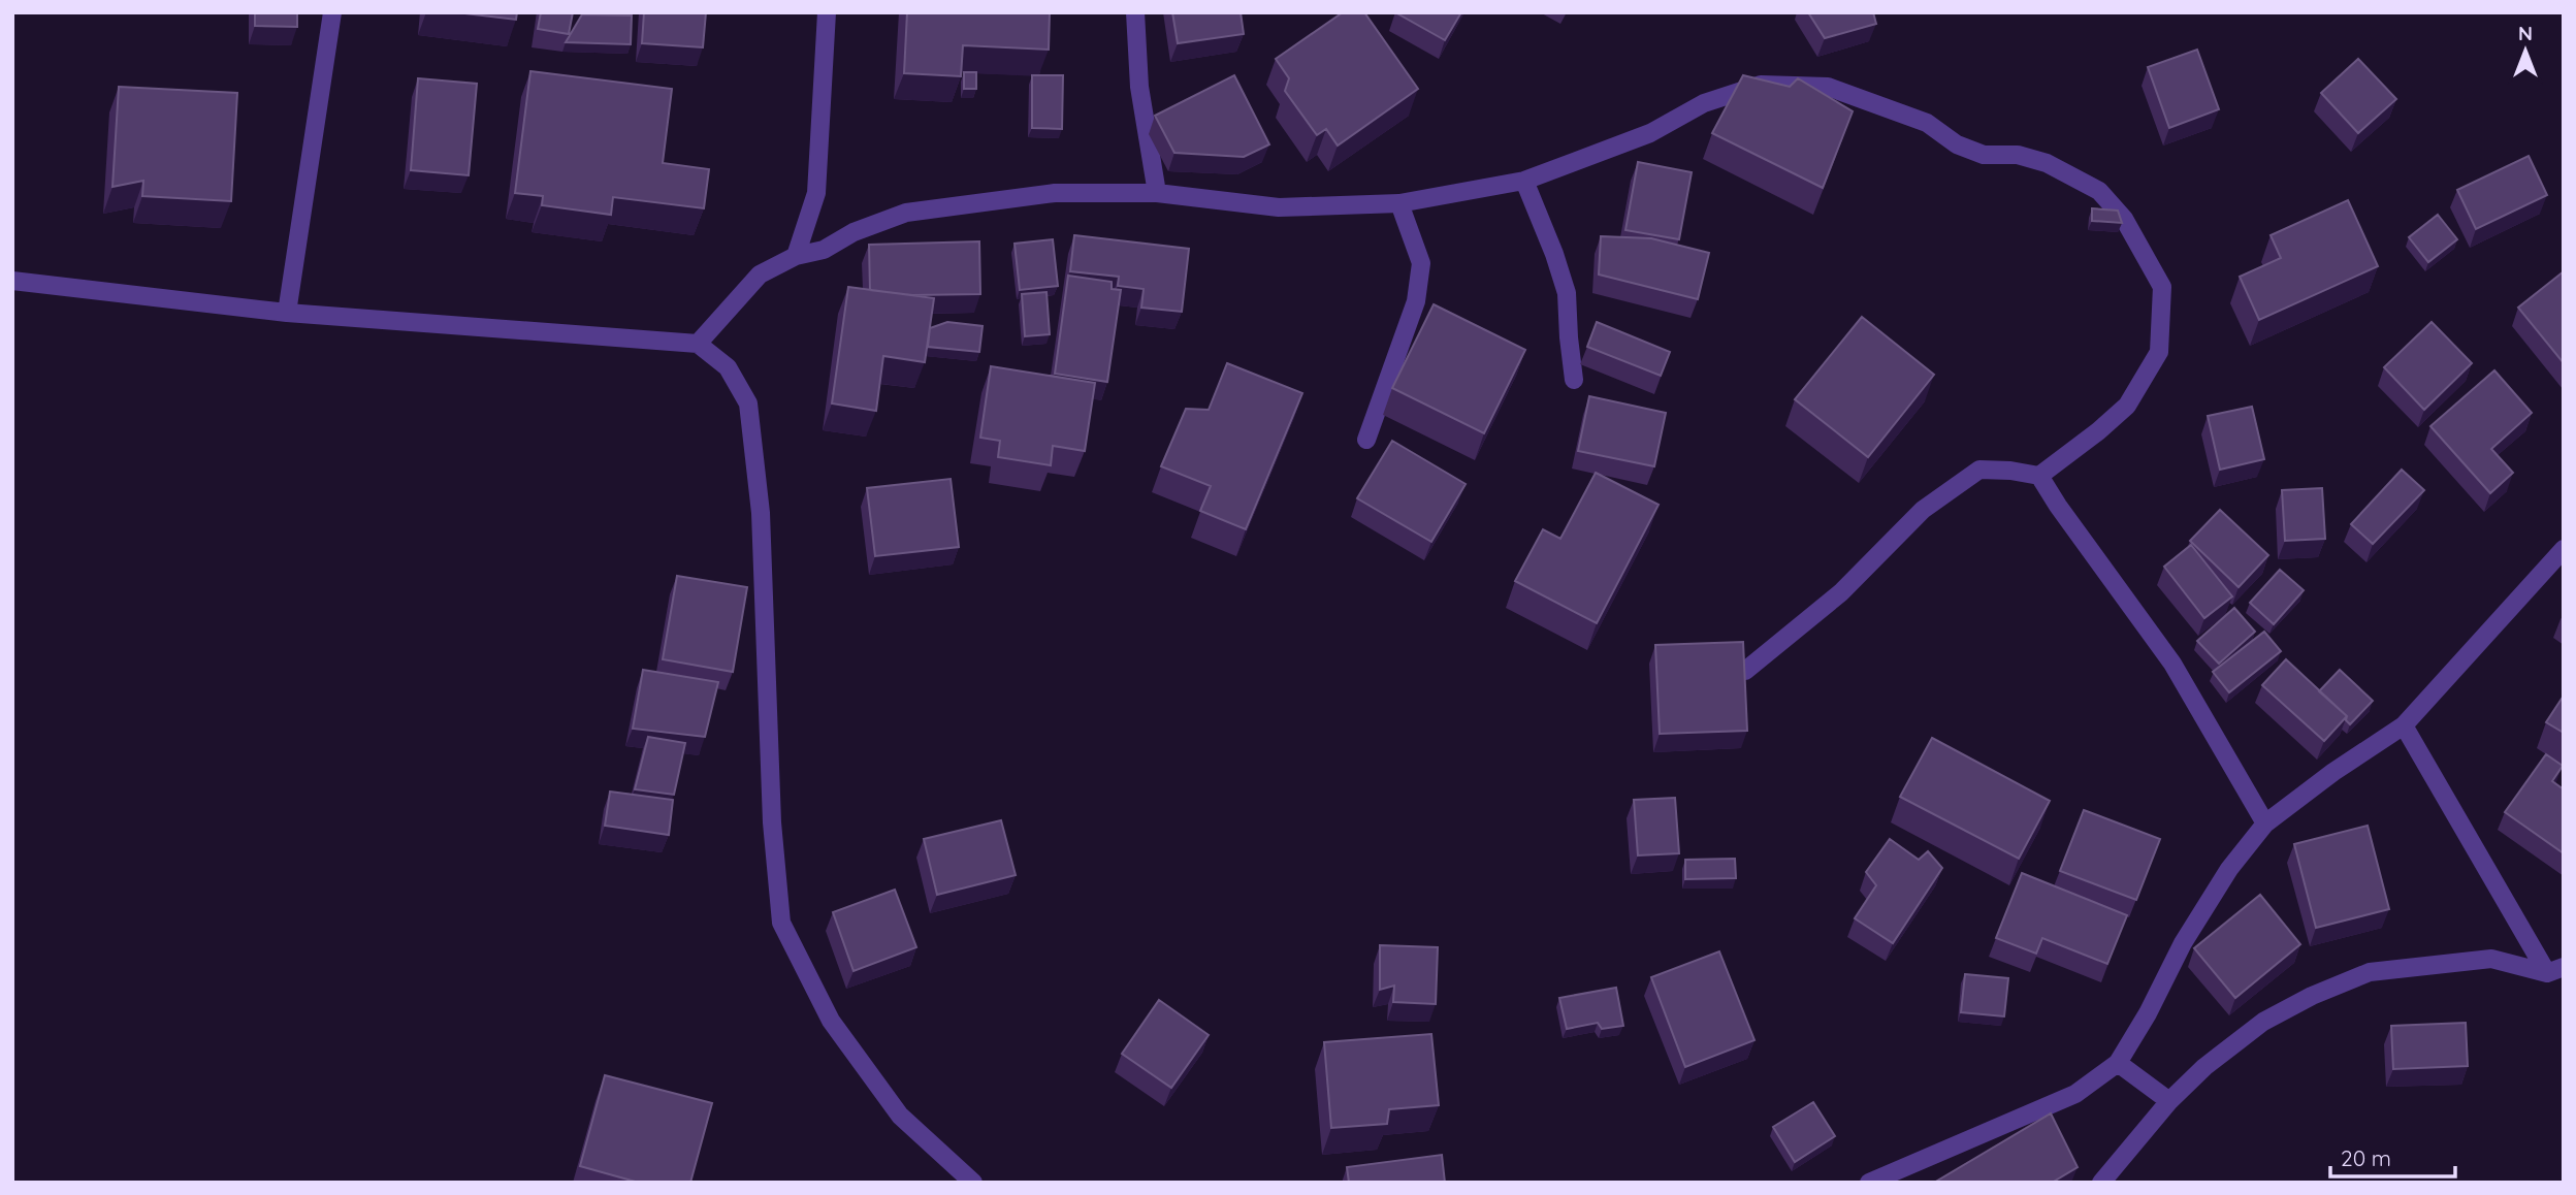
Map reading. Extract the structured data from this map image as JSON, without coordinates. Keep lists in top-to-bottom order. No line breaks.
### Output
{"scale_bar":"20 m","north":"top"}
